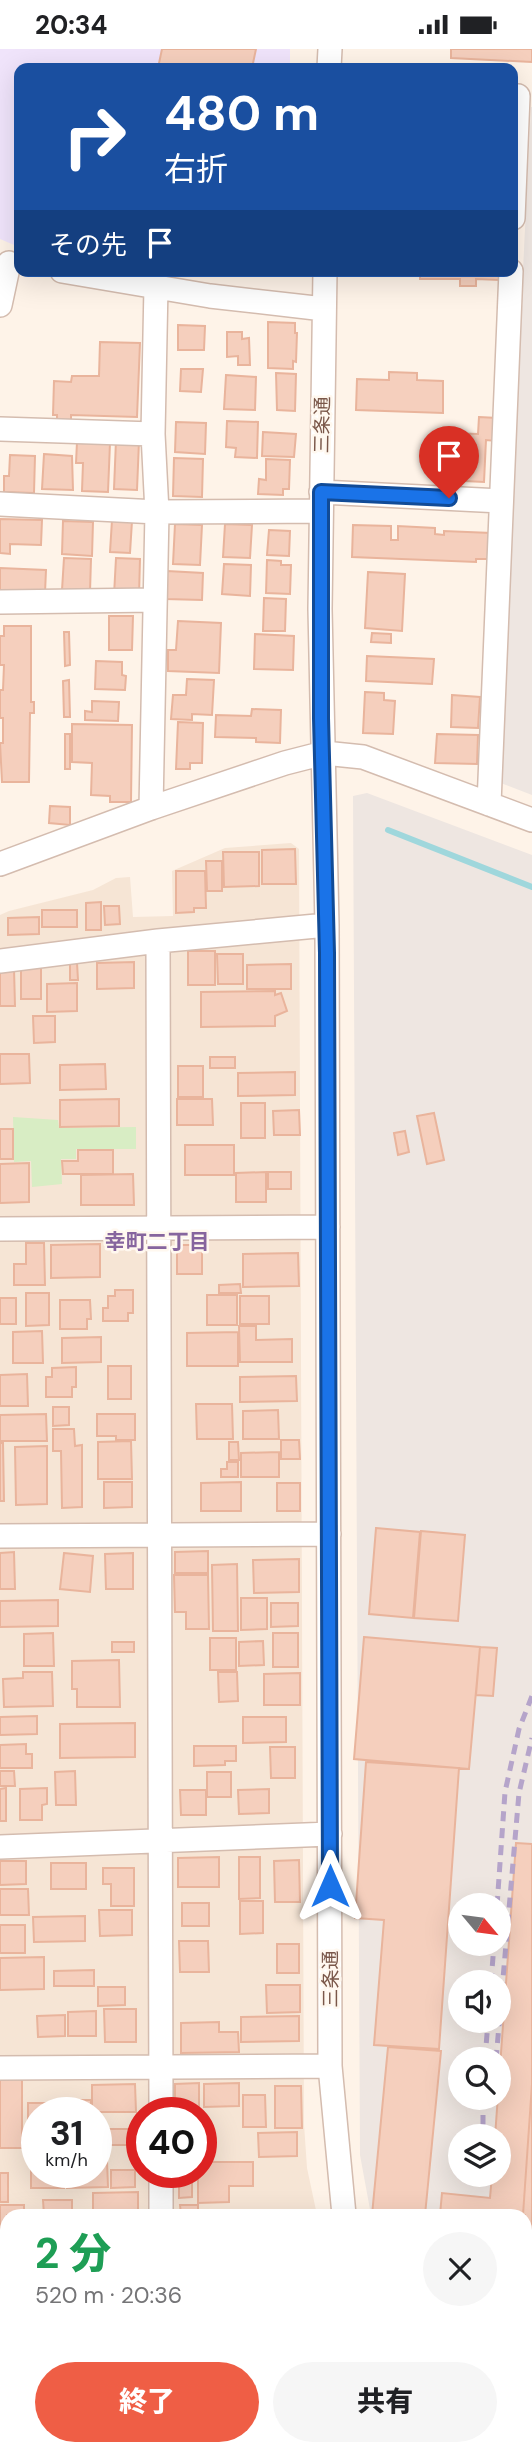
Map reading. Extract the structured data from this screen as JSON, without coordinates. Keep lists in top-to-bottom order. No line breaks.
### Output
{"streets":{"street":["三条通"]},"districts":["幸町二丁目"],"north":"bottom right","page":{"status":"20:34","turn":["480 m","右折"],"then":"その先","speed":"31 km/h","limit":"40","heading":["2 分","520 m · 20:36"],"buttons":["終了","共有"]}}
